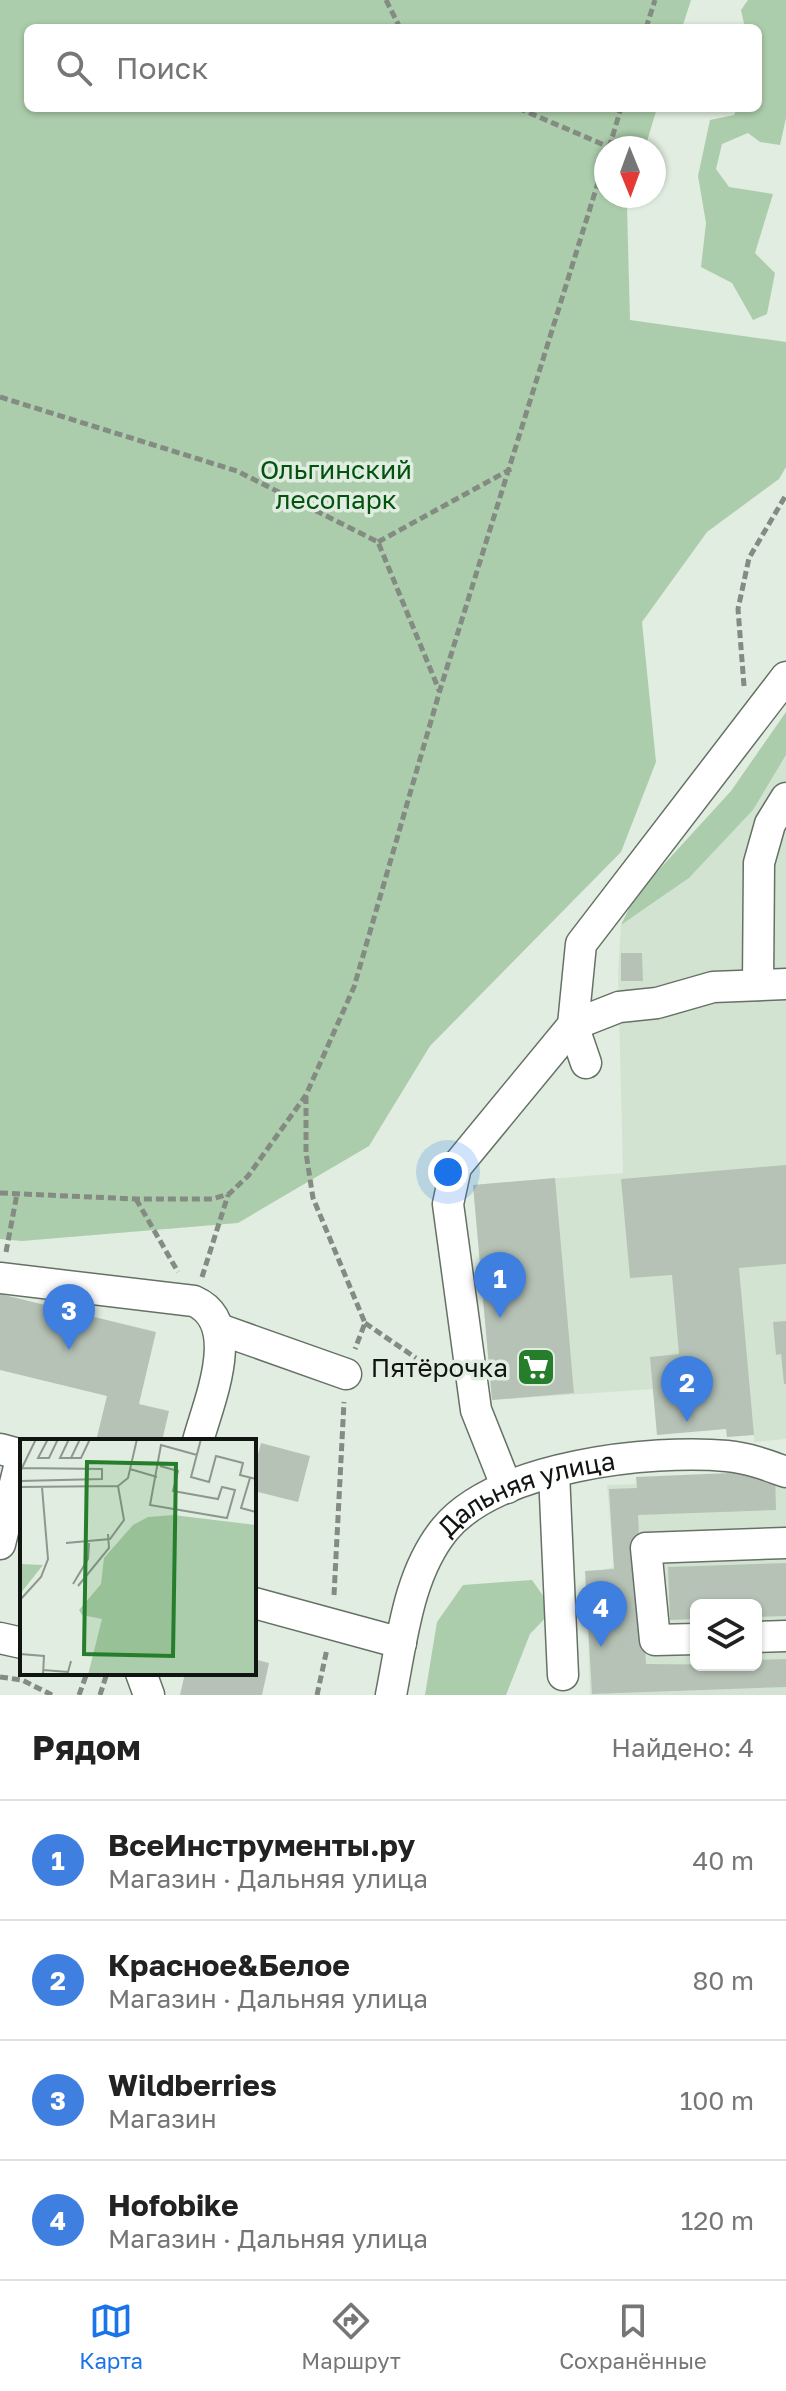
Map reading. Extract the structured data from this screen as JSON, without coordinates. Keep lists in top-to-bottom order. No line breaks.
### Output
{"streets":{"street":["Дальняя улица"]},"parks":["Ольгинский лесопарк"],"places":{"supermarket":["Пятёрочка"]},"north":"bottom","page":{"search":"Поиск","pins":["1","3","2","4"],"heading":["Рядом","Найдено: 4"],"list":[{"mark":"1","name":"ВсеИнструменты.ру","note":"Магазин · Дальняя улица","value":"40 m"},{"mark":"2","name":"Красное&Белое","note":"Магазин · Дальняя улица","value":"80 m"},{"mark":"3","name":"Wildberries","note":"Магазин","value":"100 m"},{"mark":"4","name":"Hofobike","note":"Магазин · Дальняя улица","value":"120 m"}],"nav":["Карта","Маршрут","Сохранённые"]}}
